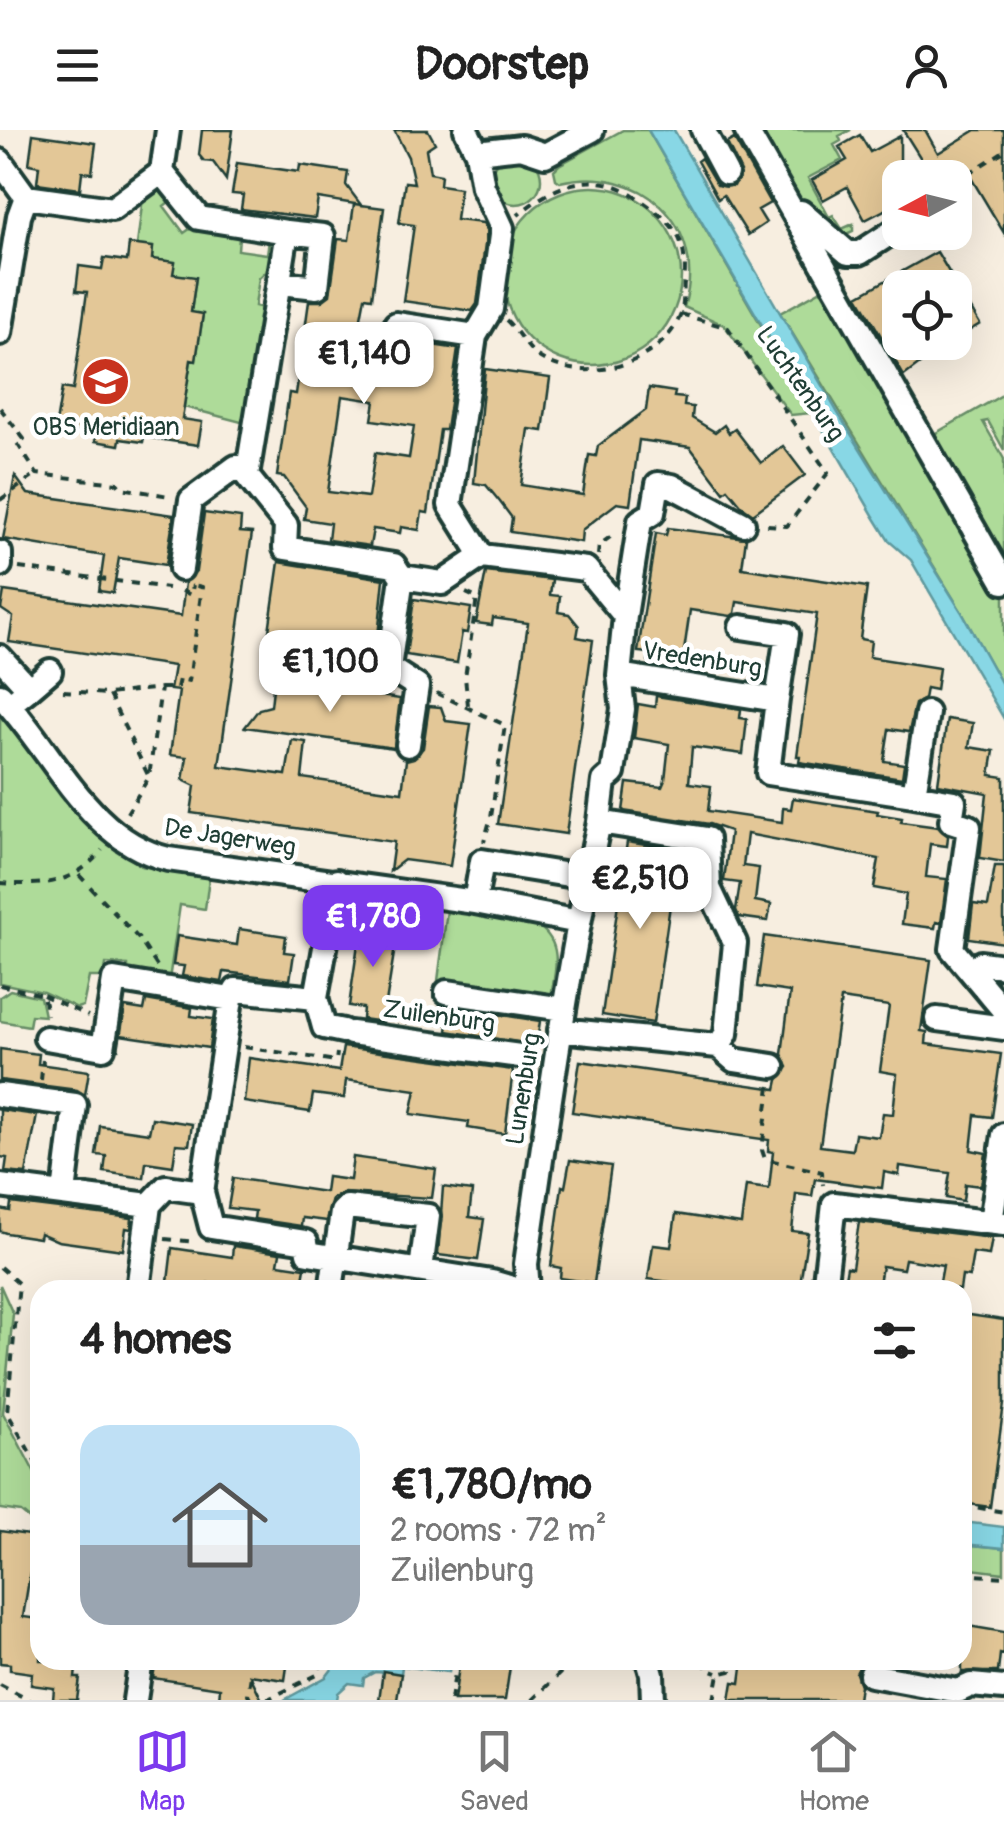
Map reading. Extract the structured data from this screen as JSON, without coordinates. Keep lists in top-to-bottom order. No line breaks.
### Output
{"streets":{"street":["Vredenburg","De Jagerweg","Zuilenburg","Lunenburg"],"path":["Luchtenburg"]},"crossings":[["De Jagerweg","Lunenburg"]],"places":{"school or university":["OBS Meridiaan"]},"north":"left","page":{"header":"Doorstep","price":["€1,140","€1,100","€2,510","€1,780"],"heading":"4 homes","list":[{"name":"€1,780/mo","note":"2 rooms · 72 m² · Zuilenburg"}],"tabs":["Map","Saved","Home"]}}
